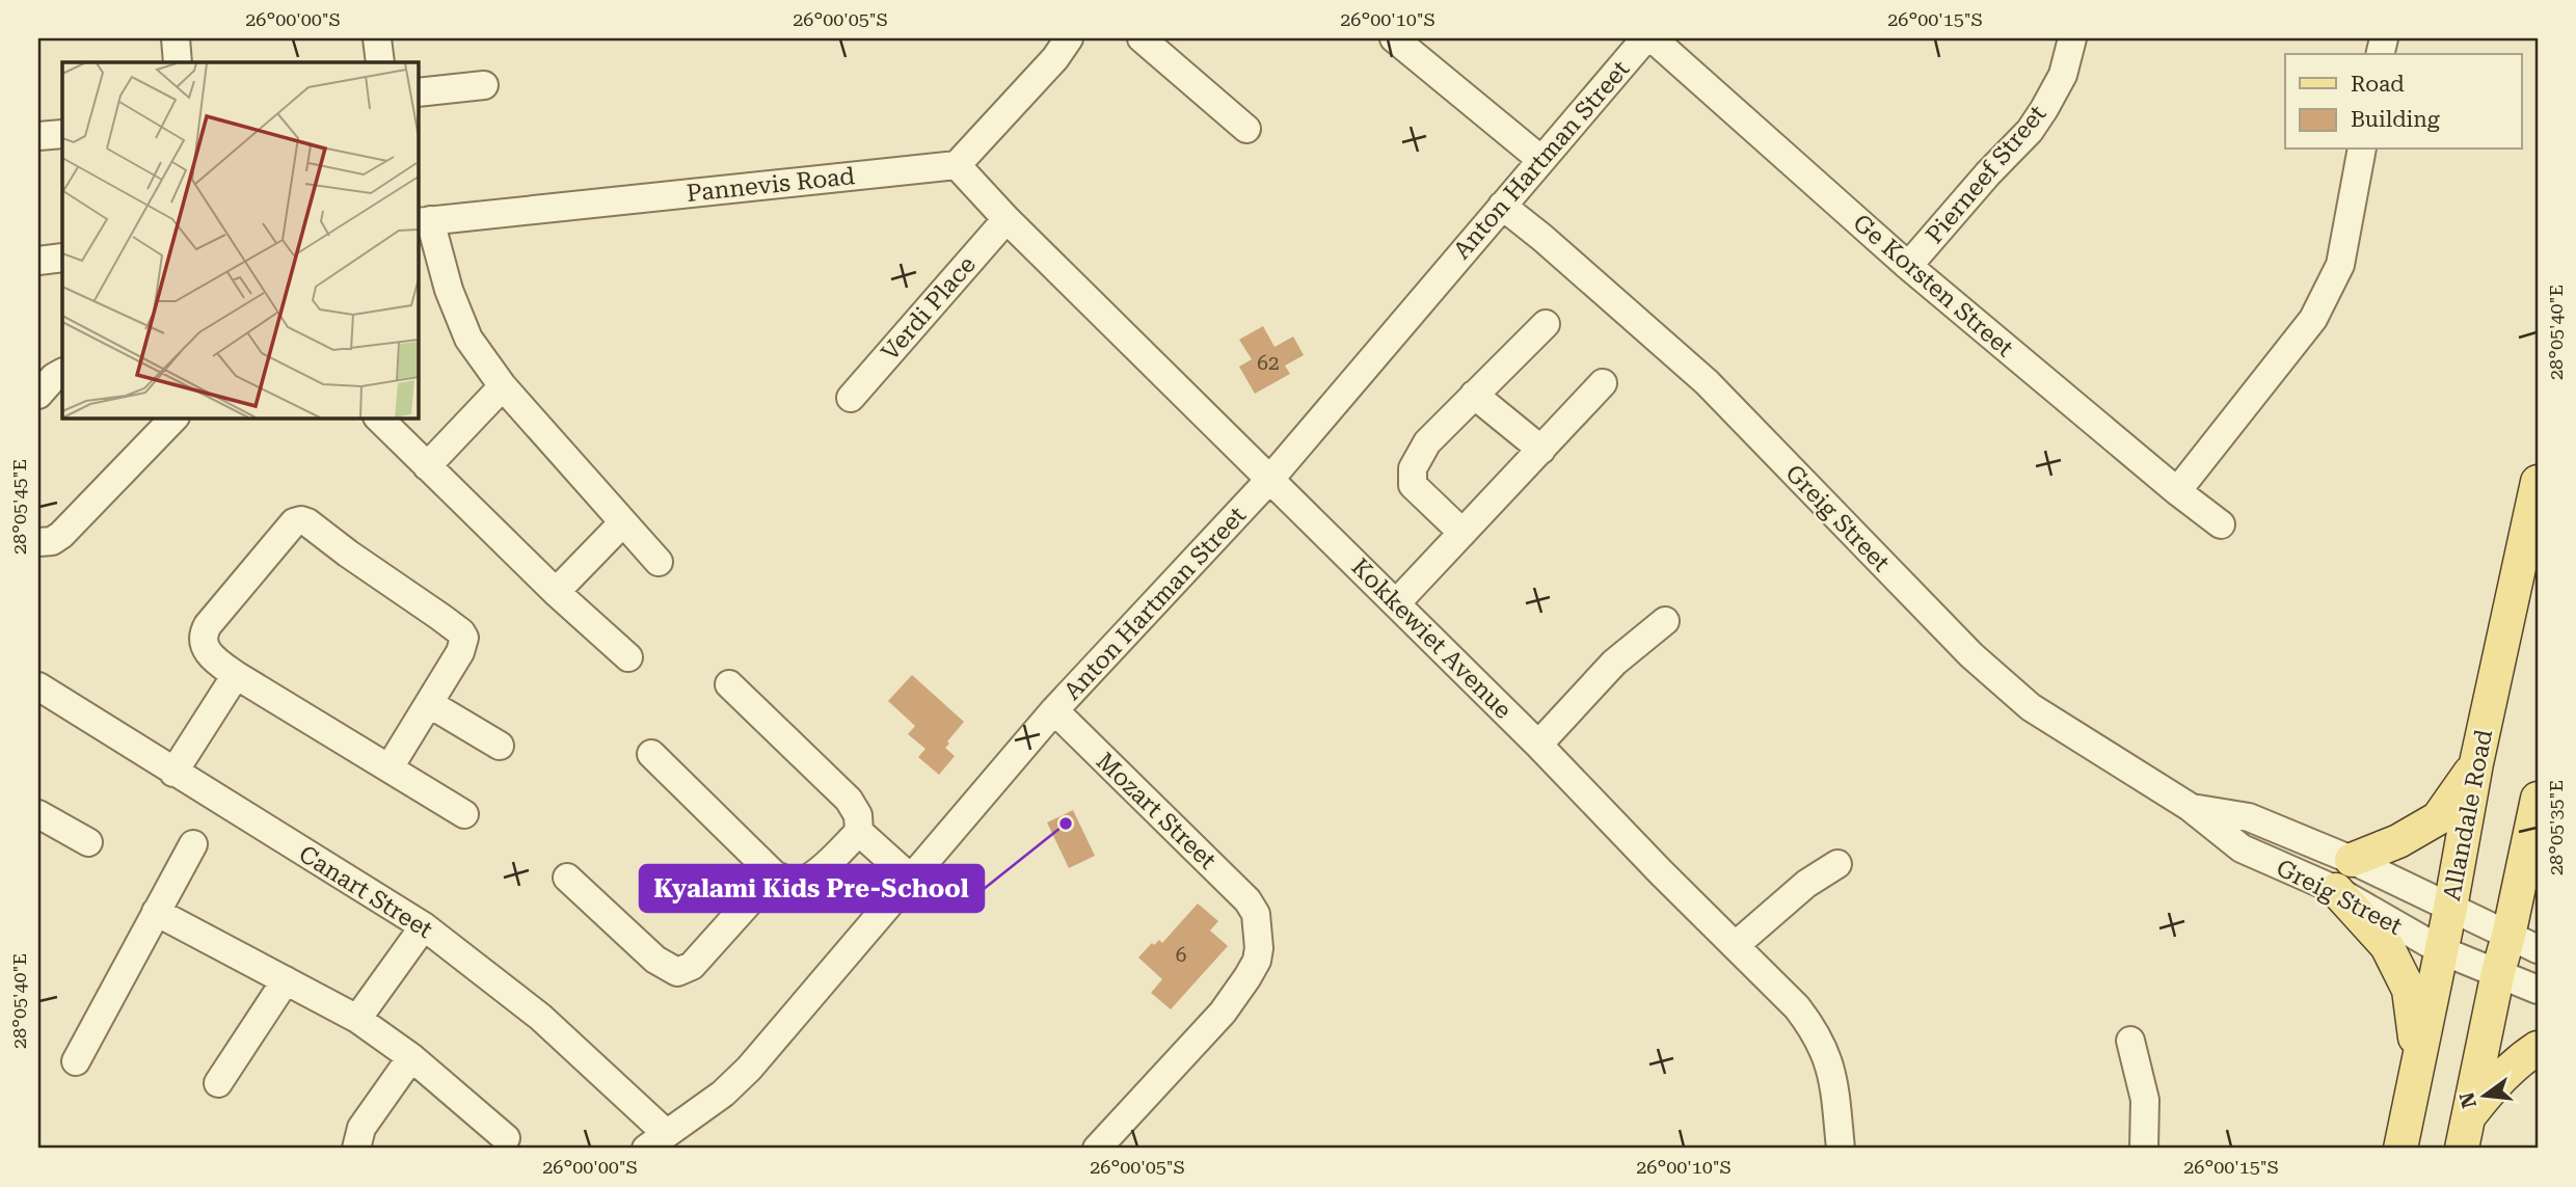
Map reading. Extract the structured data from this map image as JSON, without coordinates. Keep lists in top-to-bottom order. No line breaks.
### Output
{"streets":{"main road":["Allandale Road"],"street":["Anton Hartman Street","Pierneef Street","Pannevis Road","Ge Korsten Street","Verdi Place","Greig Street","Kokkewiet Avenue","Mozart Street","Canart Street"]},"crossings":[["Anton Hartman Street","Greig Street"],["Anton Hartman Street","Kokkewiet Avenue"],["Anton Hartman Street","Mozart Street"],["Anton Hartman Street","Canart Street"],["Pierneef Street","Ge Korsten Street"],["Pannevis Road","Kokkewiet Avenue"],["Verdi Place","Kokkewiet Avenue"],["Greig Street","Allandale Road"]],"places":["Kyalami Kids Pre-School"],"house_numbers":["62","6"],"legend":["Road","Building"],"north":"left","coordinates":["26°00'00\"S","26°00'05\"S","26°00'10\"S","26°00'15\"S","28°05'40\"E","28°05'45\"E","28°05'35\"E"]}
